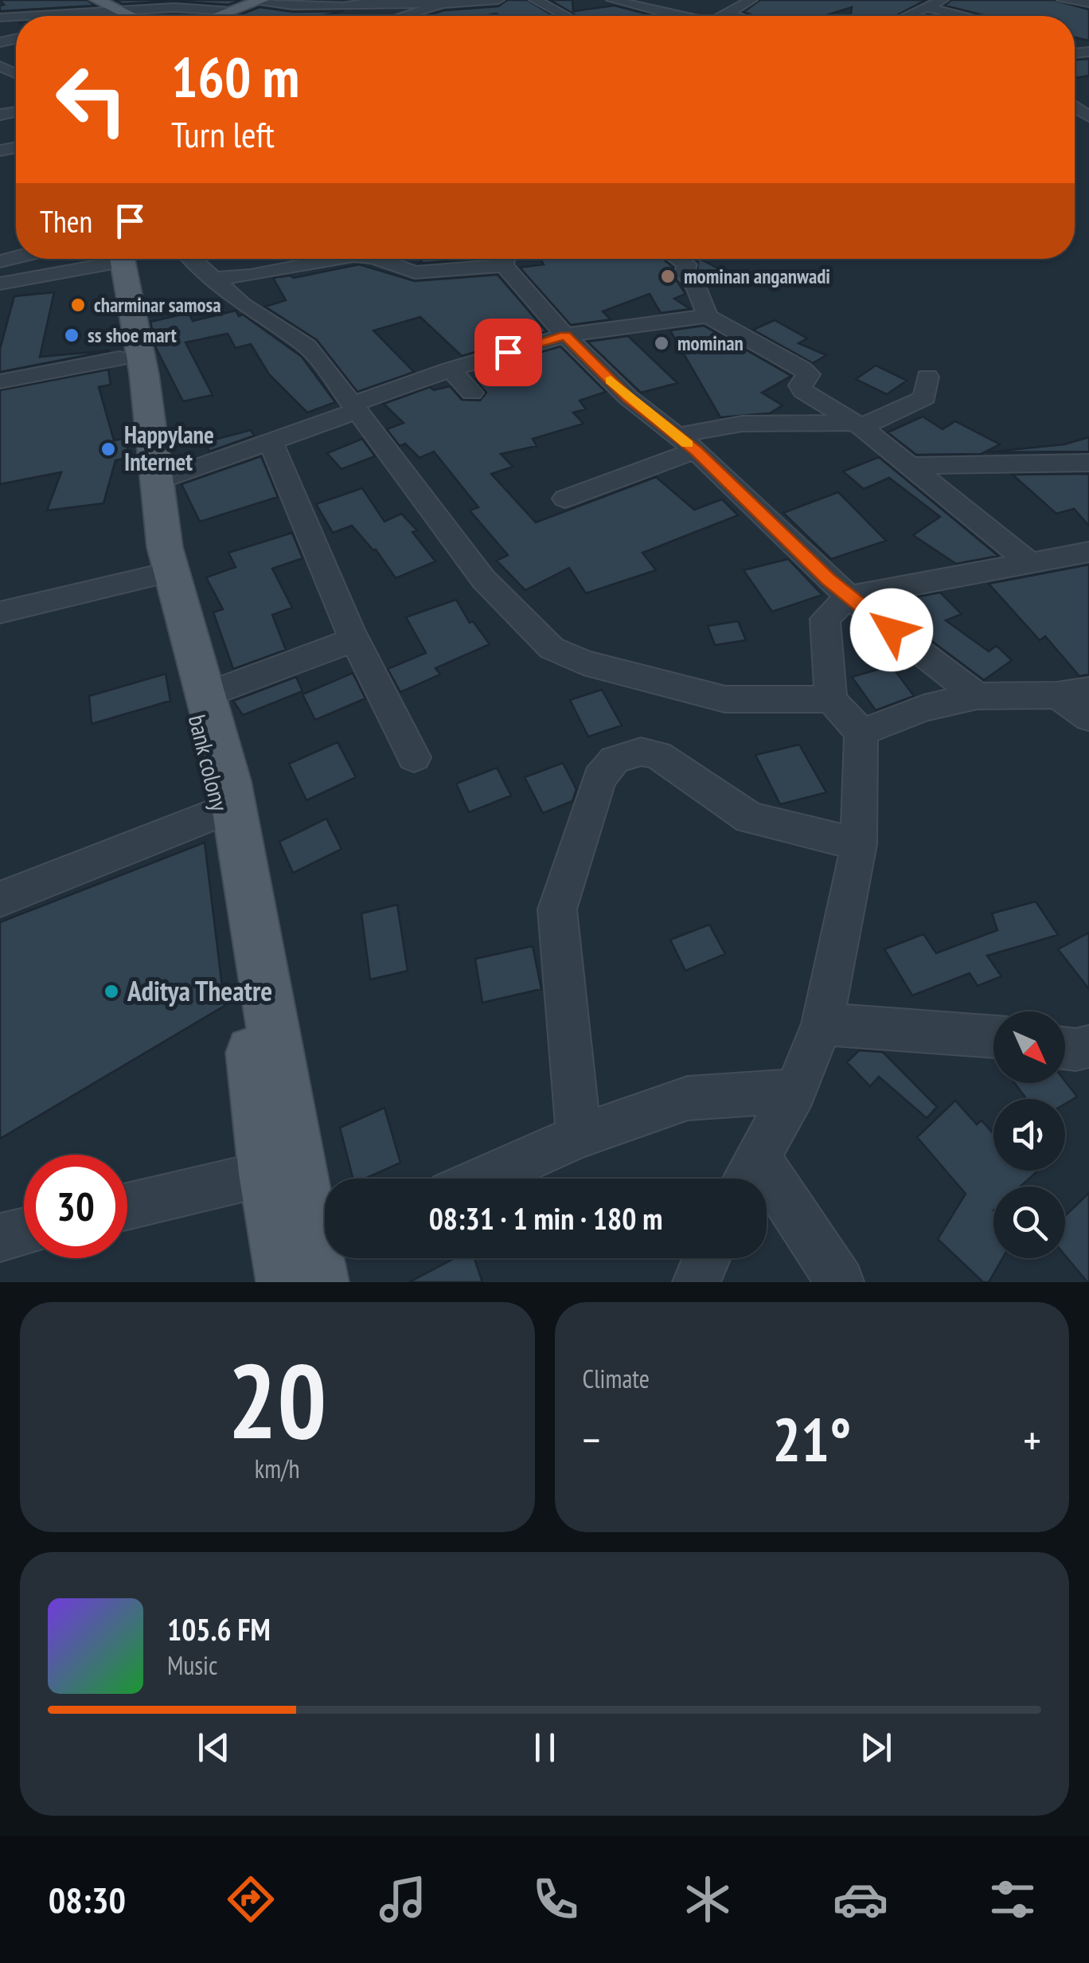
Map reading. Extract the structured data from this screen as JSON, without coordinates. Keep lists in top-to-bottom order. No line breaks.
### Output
{"streets":{"main road":["bank colony"]},"places":["mominan anganwadi","charminar samosa","ss shoe mart","mominan","Happylane Internet","Aditya Theatre"],"north":"bottom right","page":{"turn":["160 m","Turn left"],"then":"Then","limit":"30","trip":"08:31 · 1 min · 180 m","tile":[["20","km/h"],"Climate"],"heat":["−","21°","+"],"song":["105.6 FM","Music"],"tabs":"08:30"}}
